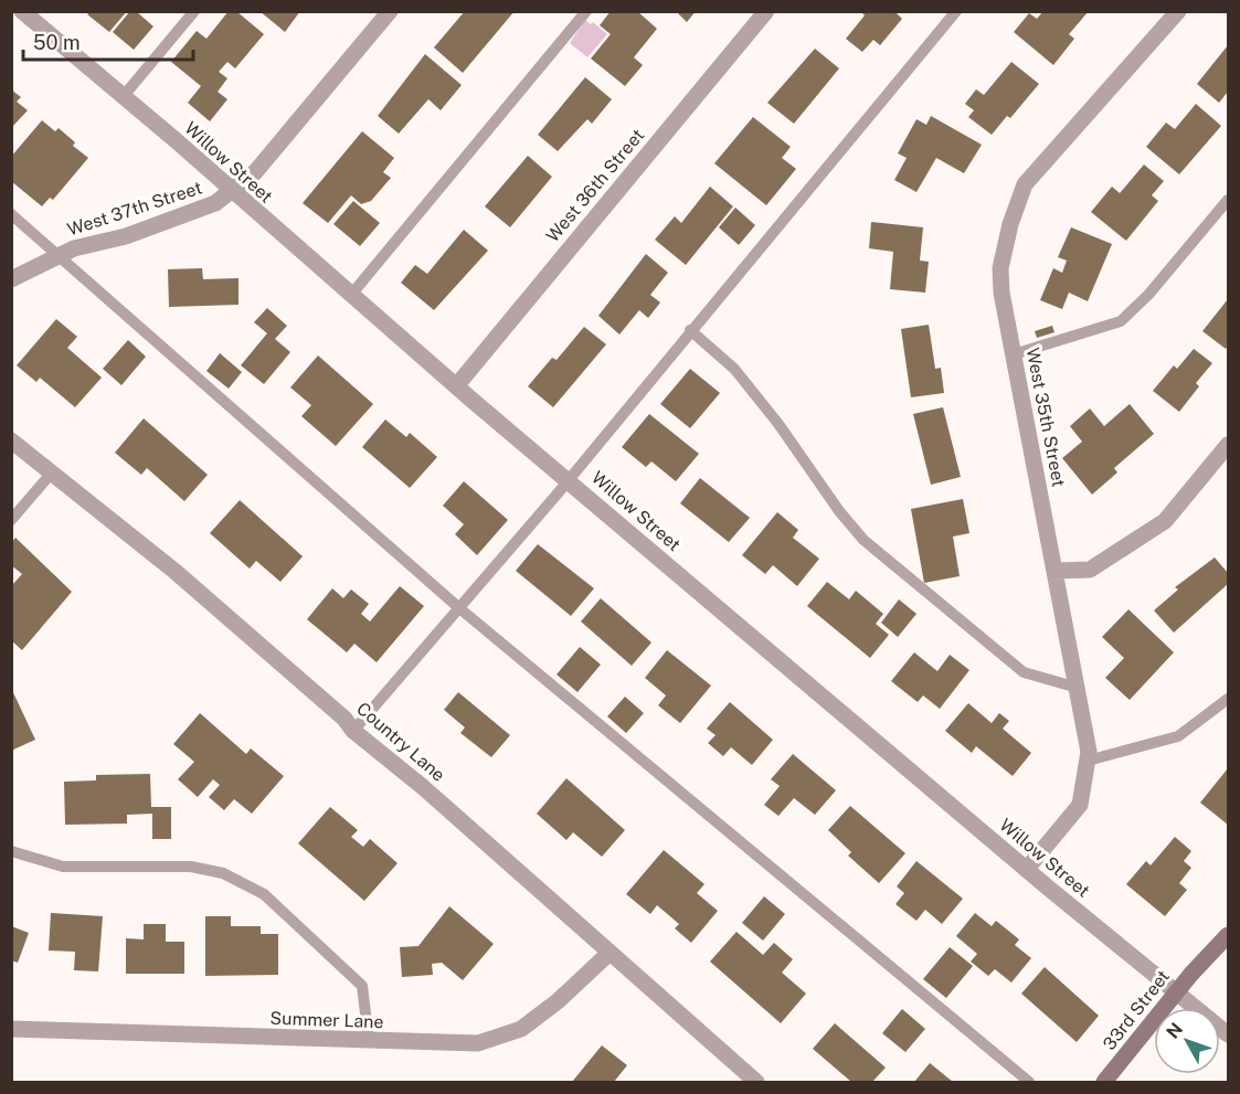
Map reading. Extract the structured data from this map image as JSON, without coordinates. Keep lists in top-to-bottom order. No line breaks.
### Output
{"streets":{"street":["Willow Street","West 36th Street","West 37th Street","West 35th Street","Country Lane","33rd Street","Summer Lane"]},"crossings":[["Willow Street","West 36th Street"],["Willow Street","West 37th Street"],["Willow Street","West 35th Street"],["Willow Street","33rd Street"],["Country Lane","Summer Lane"]],"scale_bar":"50 m","north":"top left"}
